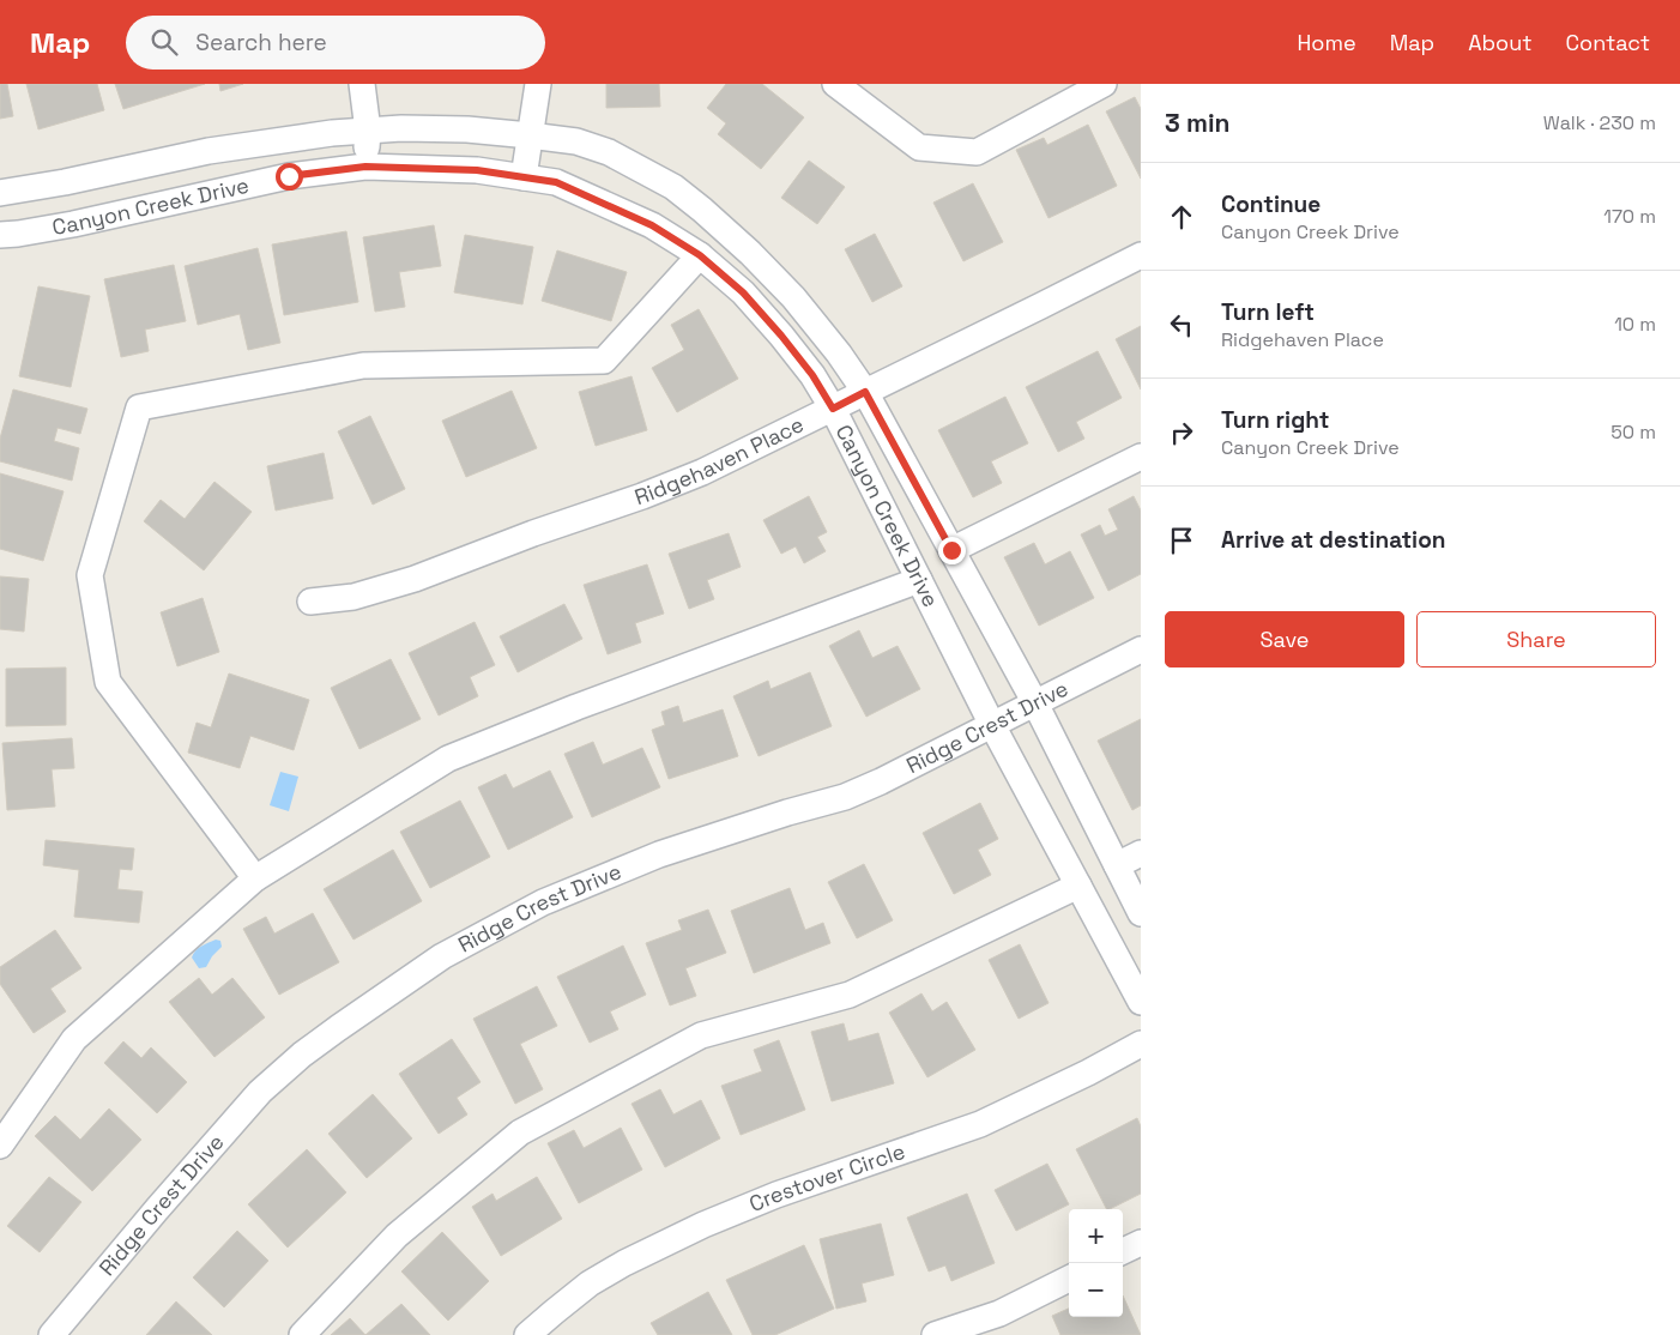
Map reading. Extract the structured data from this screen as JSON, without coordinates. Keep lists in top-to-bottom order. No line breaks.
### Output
{"streets":{"street":["Canyon Creek Drive","Ridgehaven Place","Ridge Crest Drive","Crestover Circle"]},"crossings":[["Canyon Creek Drive","Ridgehaven Place"],["Canyon Creek Drive","Ridge Crest Drive"]],"page":{"header":"Map","search":"Search here","nav":["Home","Map","About","Contact"],"heading":["3 min","Walk · 230 m"],"list":[["Continue","Canyon Creek Drive","170 m"],["Turn left","Ridgehaven Place","10 m"],["Turn right","Canyon Creek Drive","50 m"],"Arrive at destination"],"buttons":["Save","Share"],"map_buttons":["+","−"]}}
